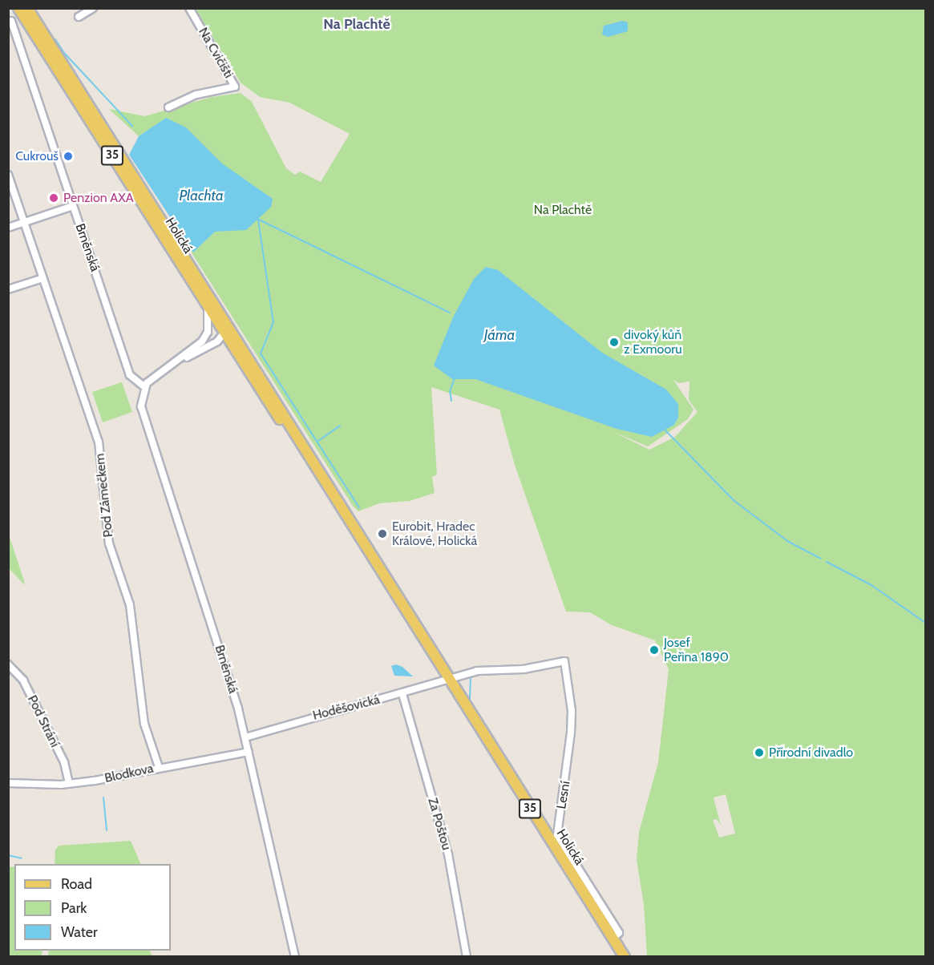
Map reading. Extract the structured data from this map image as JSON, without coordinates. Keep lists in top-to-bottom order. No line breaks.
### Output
{"streets":{"main road":["35","Holická"],"street":["Na Cvičišti","Brněnská","Pod Zámečkem","Hoděšovická","Pod Strání","Blodkova","Lesní","Za Poštou"]},"crossings":[["Holická","Hoděšovická"],["Holická","Lesní"],["Brněnská","Hoděšovická"],["Brněnská","Blodkova"],["Pod Zámečkem","Blodkova"],["Hoděšovická","Lesní"],["Hoděšovická","Za Poštou"],["Pod Strání","Blodkova"]],"districts":["Na Plachtě"],"water":["Plachta","Jáma"],"parks":["Na Plachtě"],"places":["Cukrouš","Penzion AXA","divoký kůň z Exmooru","Eurobit, Hradec Králové, Holická","Josef Peřina 1890","Přírodní divadlo"],"legend":["Road","Park","Water"]}
